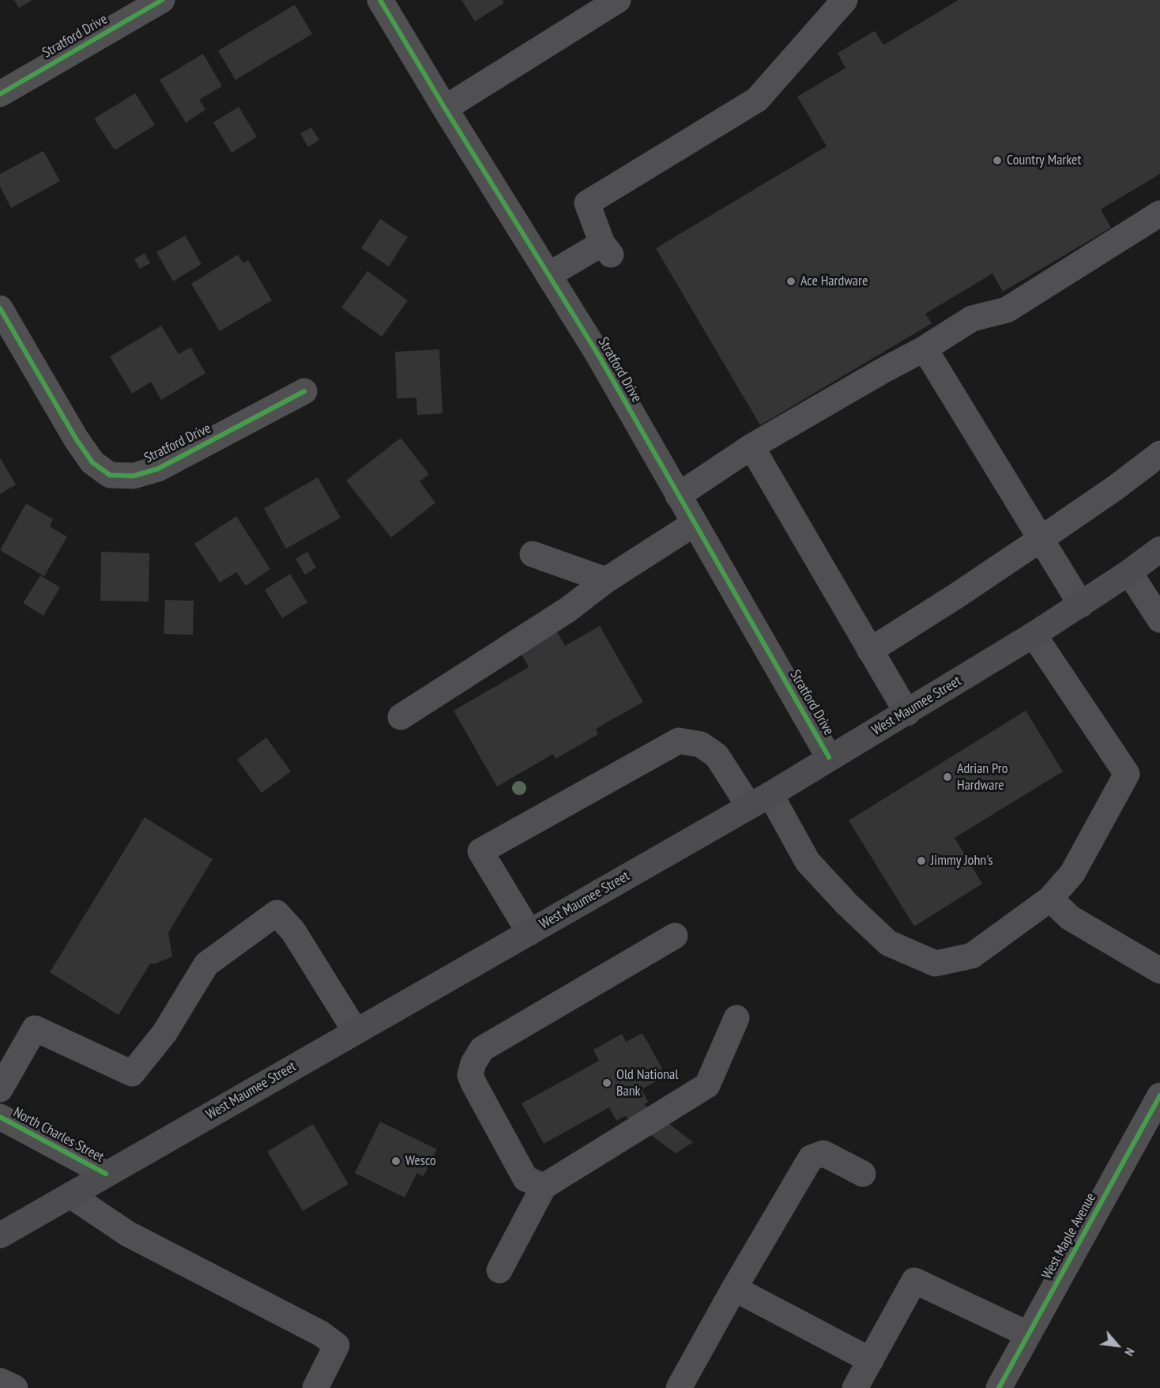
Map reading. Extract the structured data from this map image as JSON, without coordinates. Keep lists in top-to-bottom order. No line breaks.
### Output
{"streets":{"main road":["West Maumee Street"],"street":["Stratford Drive","North Charles Street","West Maple Avenue"]},"crossings":[["Stratford Drive","West Maumee Street"],["West Maumee Street","North Charles Street"]],"places":["Country Market","Ace Hardware","Adrian Pro Hardware","Jimmy John's","Old National Bank","Wesco"],"north":"bottom right"}
